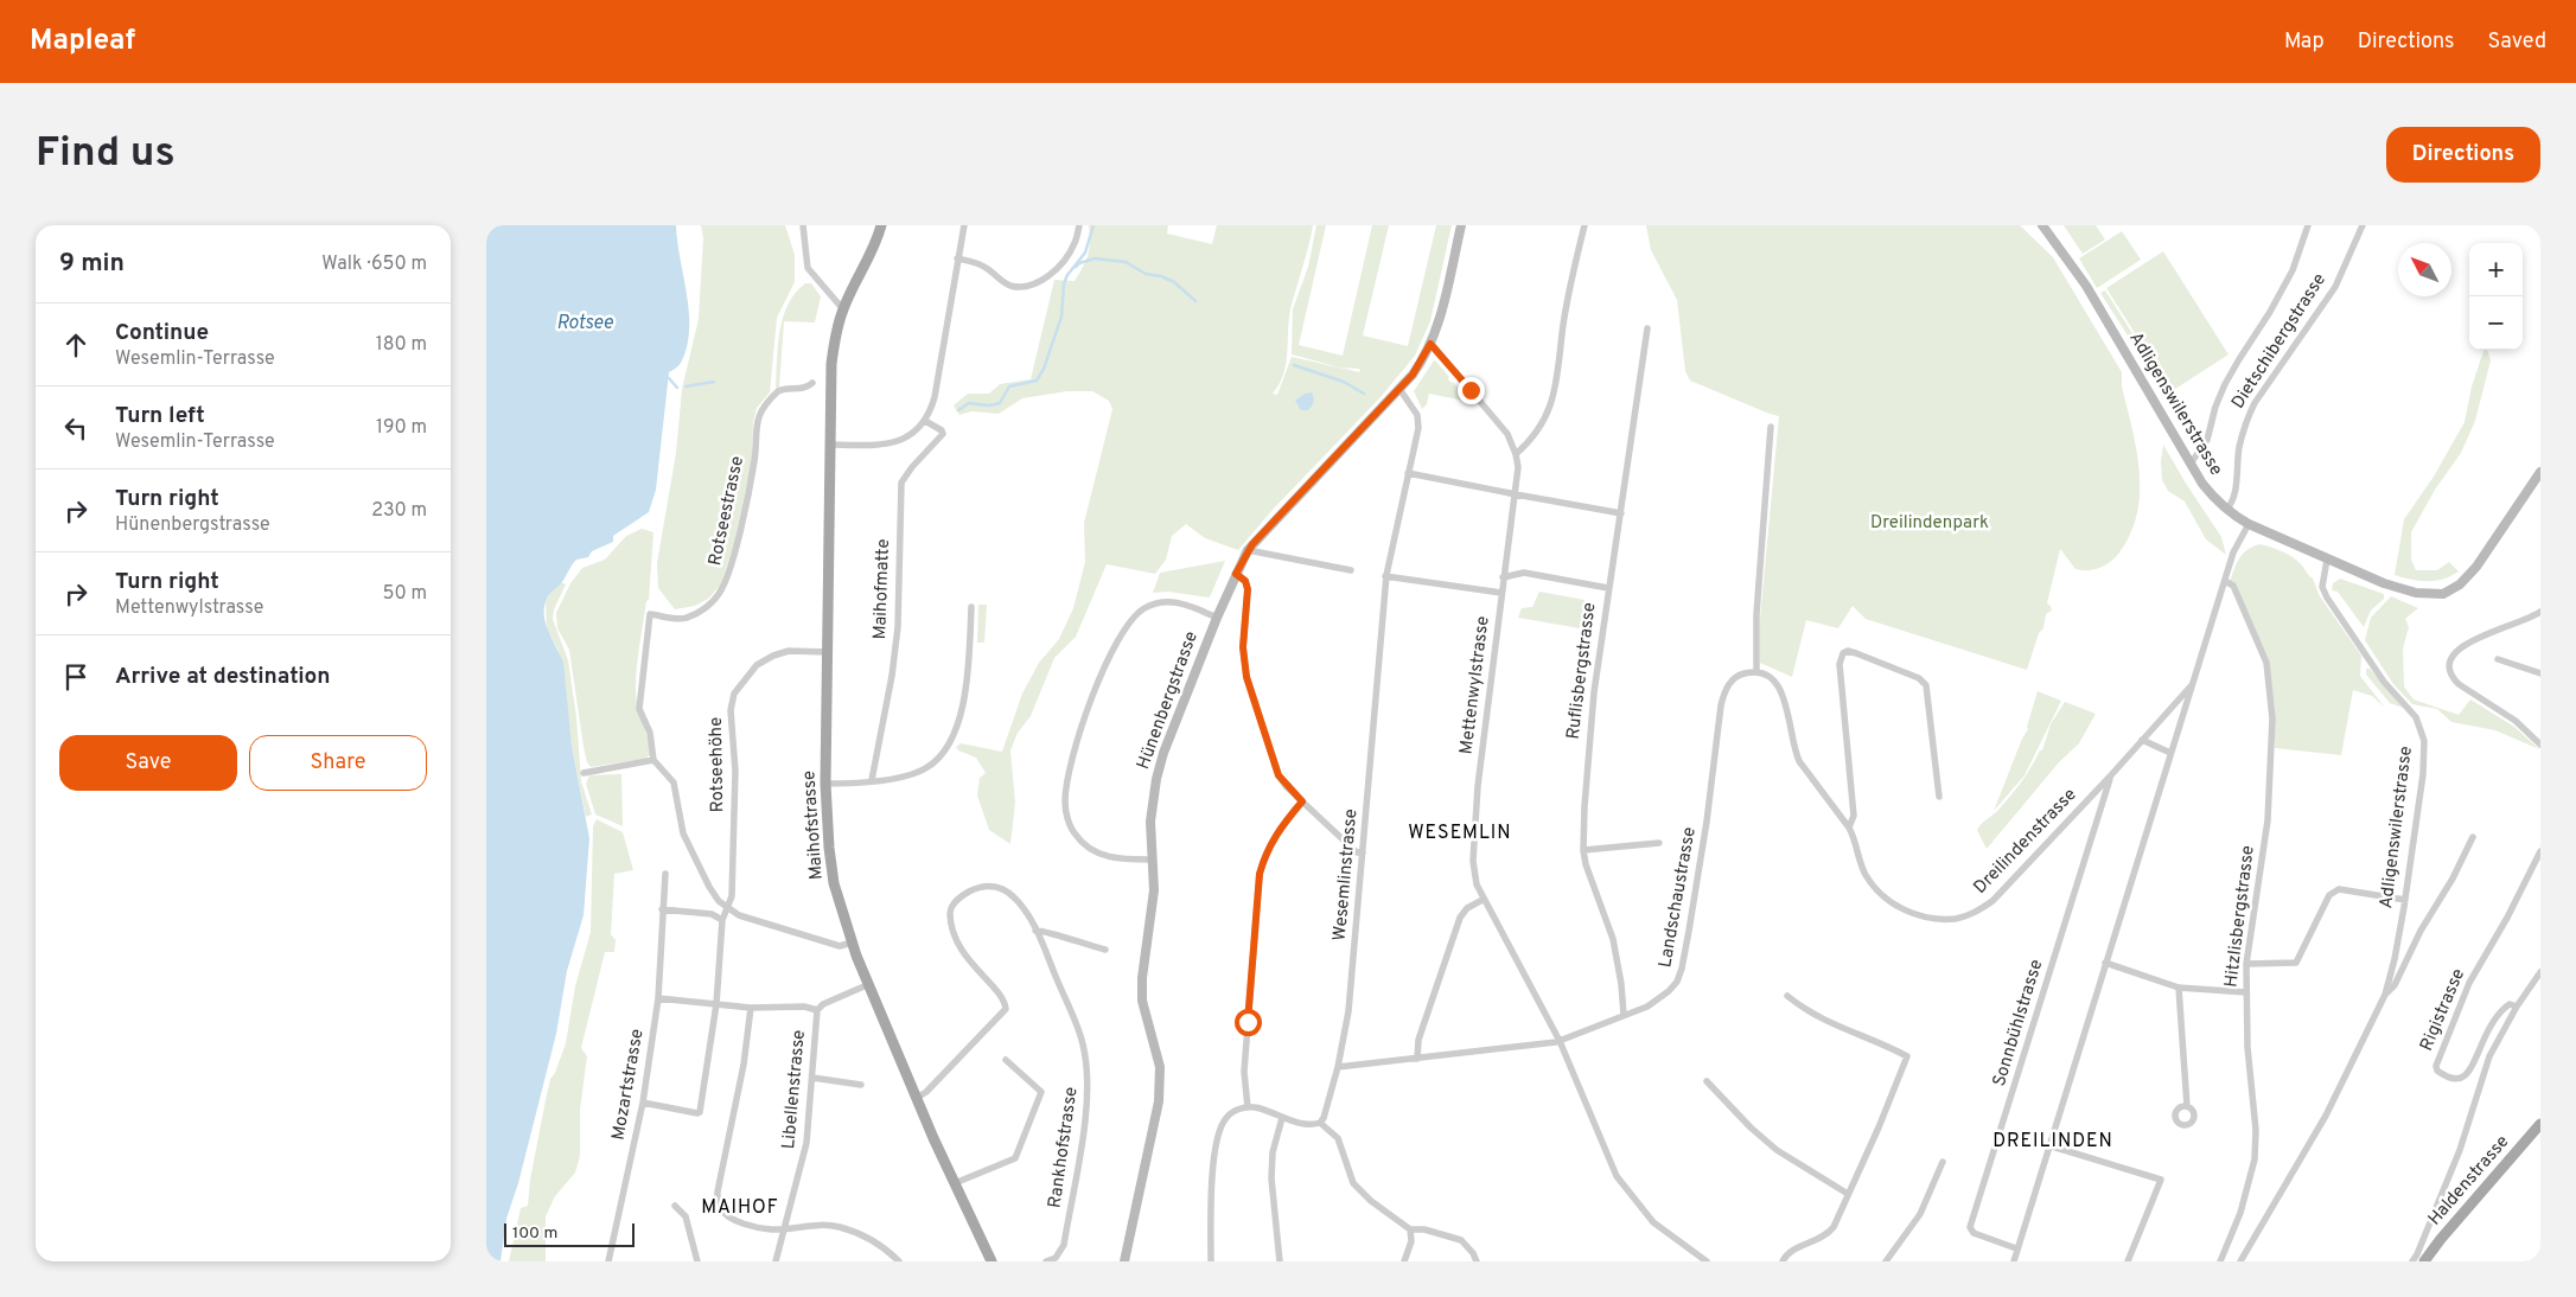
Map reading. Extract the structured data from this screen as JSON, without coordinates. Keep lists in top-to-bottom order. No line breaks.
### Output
{"streets":{"main road":["Maihofstrasse","Haldenstrasse"],"street":["Dietschibergstrasse","Adligenswilerstrasse","Rotseestrasse","Maihofmatte","Ruflisbergstrasse","Mettenwylstrasse","Hünenbergstrasse","Rotseehöhe","Dreilindenstrasse","Wesemlinstrasse","Landschaustrasse","Hitzlisbergstrasse","Rigistrasse","Sonnbühlstrasse","Mozartstrasse","Libellenstrasse","Rankhofstrasse"]},"crossings":[["Dietschibergstrasse","Adligenswilerstrasse"],["Ruflisbergstrasse","Landschaustrasse"],["Mettenwylstrasse","Hünenbergstrasse"],["Mettenwylstrasse","Landschaustrasse"],["Hünenbergstrasse","Wesemlinstrasse"],["Rotseehöhe","Maihofstrasse"],["Maihofstrasse","Libellenstrasse"],["Maihofstrasse","Rankhofstrasse"],["Dreilindenstrasse","Sonnbühlstrasse"],["Wesemlinstrasse","Landschaustrasse"]],"districts":["WESEMLIN","DREILINDEN","MAIHOF"],"water":["Rotsee"],"parks":["Dreilindenpark"],"scale_bar":"100 m","north":"top left","page":{"header":"Mapleaf","nav":["Map","Directions","Saved"],"buttons":["Directions",["Save","Share"]],"title":"Find us","heading":["9 min","Walk · 650 m"],"map_buttons":["+","−"],"list":[["Continue","Wesemlin-Terrasse","180 m"],["Turn left","Wesemlin-Terrasse","190 m"],["Turn right","Hünenbergstrasse","230 m"],["Turn right","Mettenwylstrasse","50 m"],"Arrive at destination"],"scale":"100 m"}}
